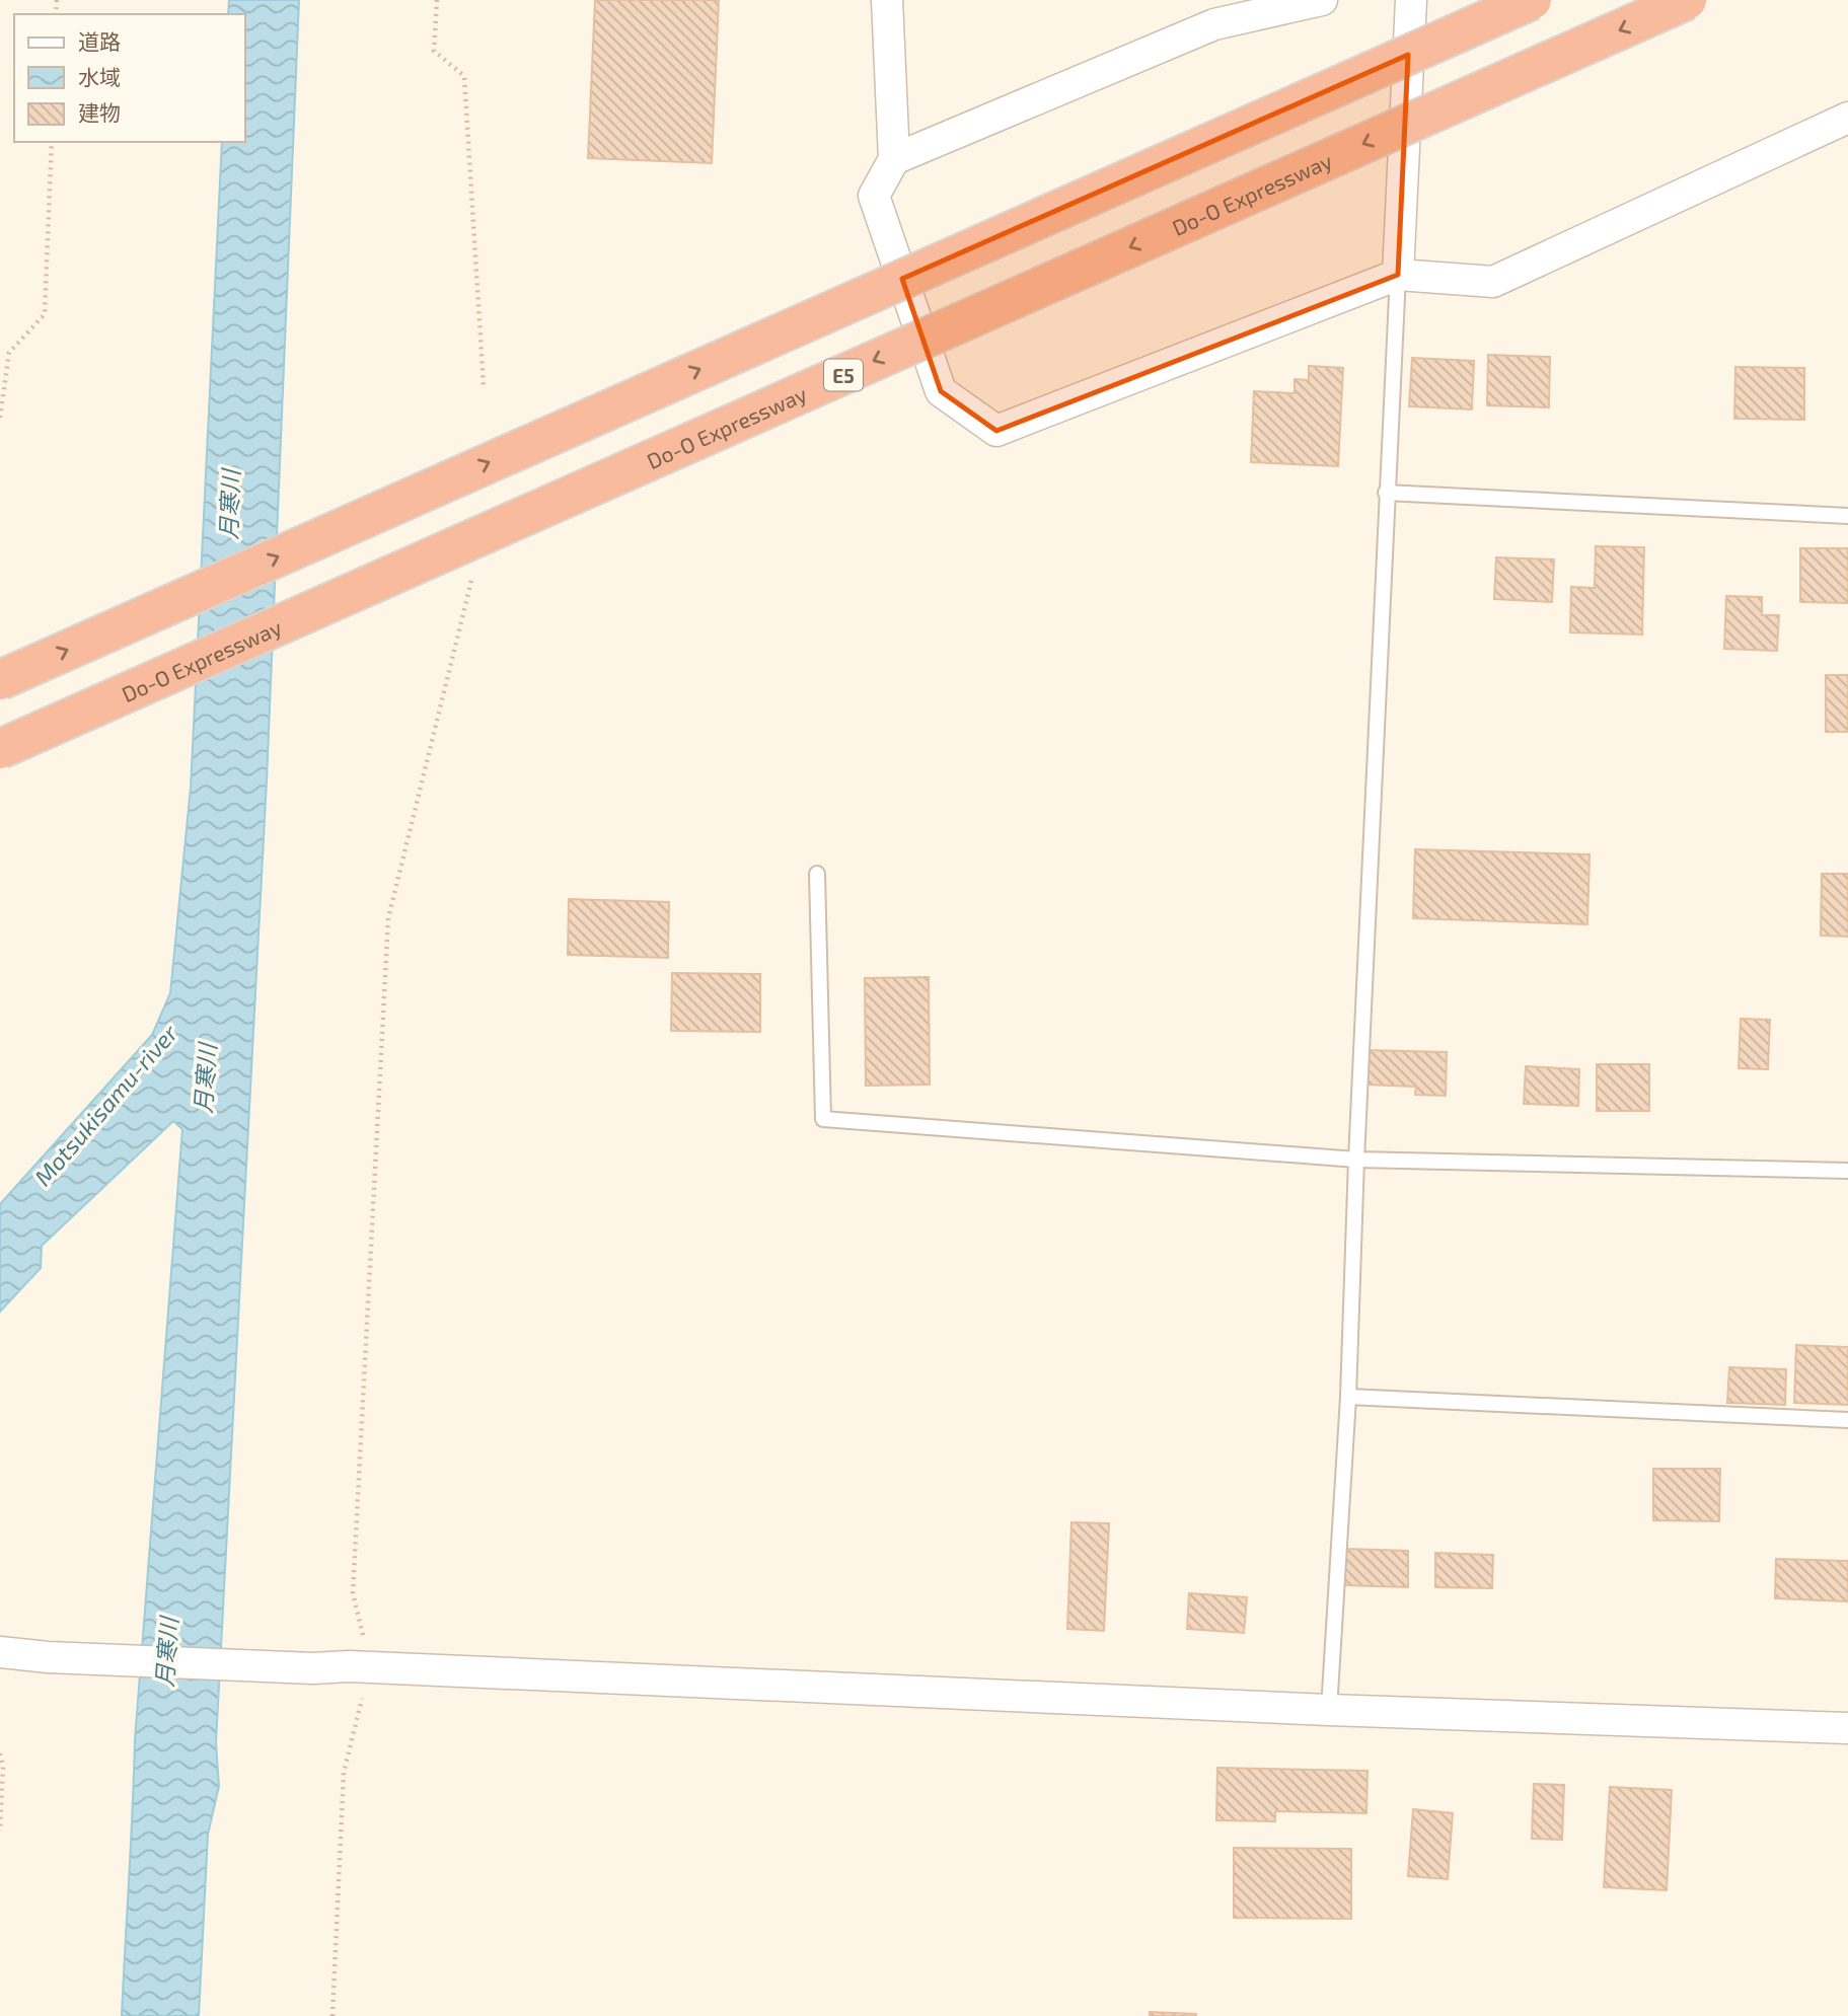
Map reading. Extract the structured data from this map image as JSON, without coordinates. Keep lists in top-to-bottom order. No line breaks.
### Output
{"streets":{"highway":["Do-O Expressway","E5"]},"water":["月寒川","Motsukisamu-river"],"legend":["道路","水域","建物"]}
